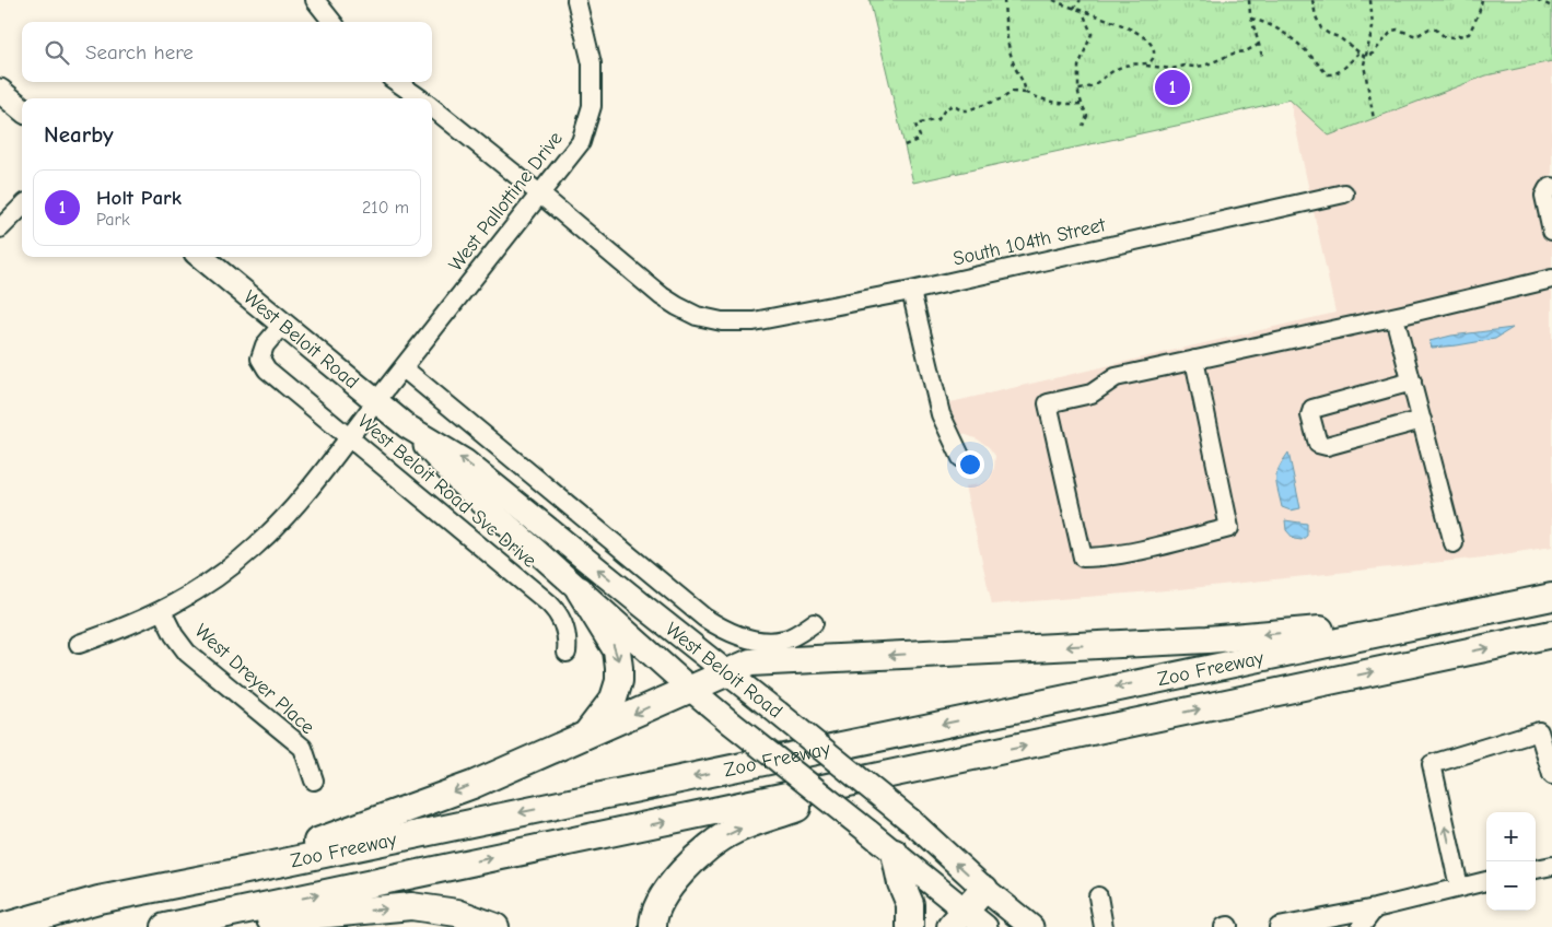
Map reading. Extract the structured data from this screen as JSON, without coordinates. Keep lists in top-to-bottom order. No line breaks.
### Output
{"streets":{"highway":["Zoo Freeway"],"main road":["West Beloit Road"],"street":["West Pallottine Drive","South 104th Street","West Beloit Road Svc Drive","West Dreyer Place"]},"crossings":[["West Pallottine Drive","South 104th Street"],["West Pallottine Drive","West Beloit Road"],["West Pallottine Drive","West Beloit Road Svc Drive"],["West Pallottine Drive","West Dreyer Place"],["West Beloit Road","West Beloit Road Svc Drive"]],"page":{"search":"Search here","pins":"1","heading":"Nearby","list":[{"mark":"1","name":"Holt Park","note":"Park","value":"210 m"}],"map_buttons":["+","−"]}}
